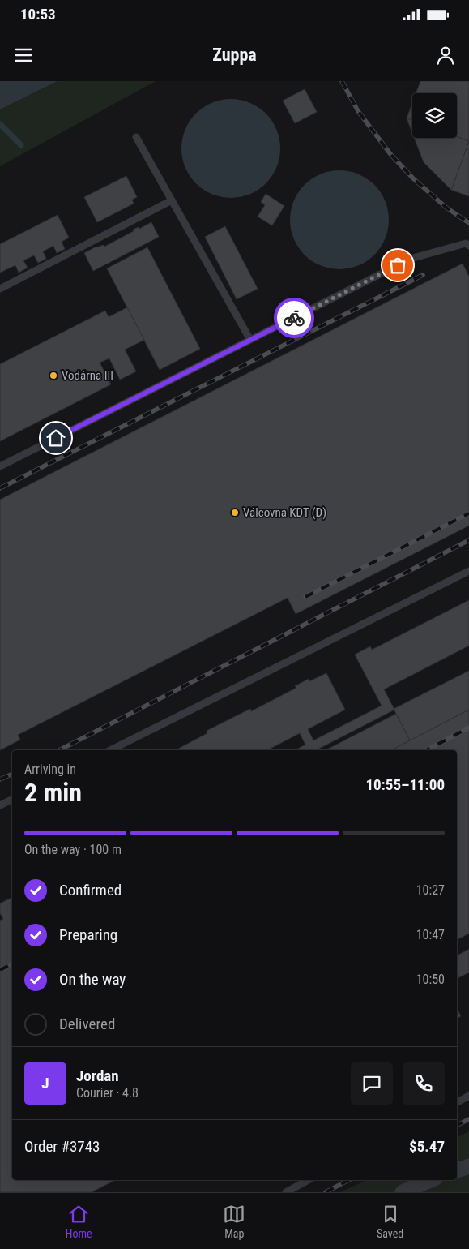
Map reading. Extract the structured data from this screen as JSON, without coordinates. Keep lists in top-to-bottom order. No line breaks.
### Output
{"places":["Vodárna III","Válcovna KDT (D)"],"page":{"status":"10:53","header":"Zuppa","heading":["2 min","Arriving in","10:55–11:00"],"panel":["Jordan","Courier · 4.8","Order #3743","$5.47"],"bar":"On the way · 100 m","list":[["Confirmed","10:27"],["Preparing","10:47"],["On the way","10:50"],"Delivered"],"round":"J","tabs":["Home","Map","Saved"]}}
